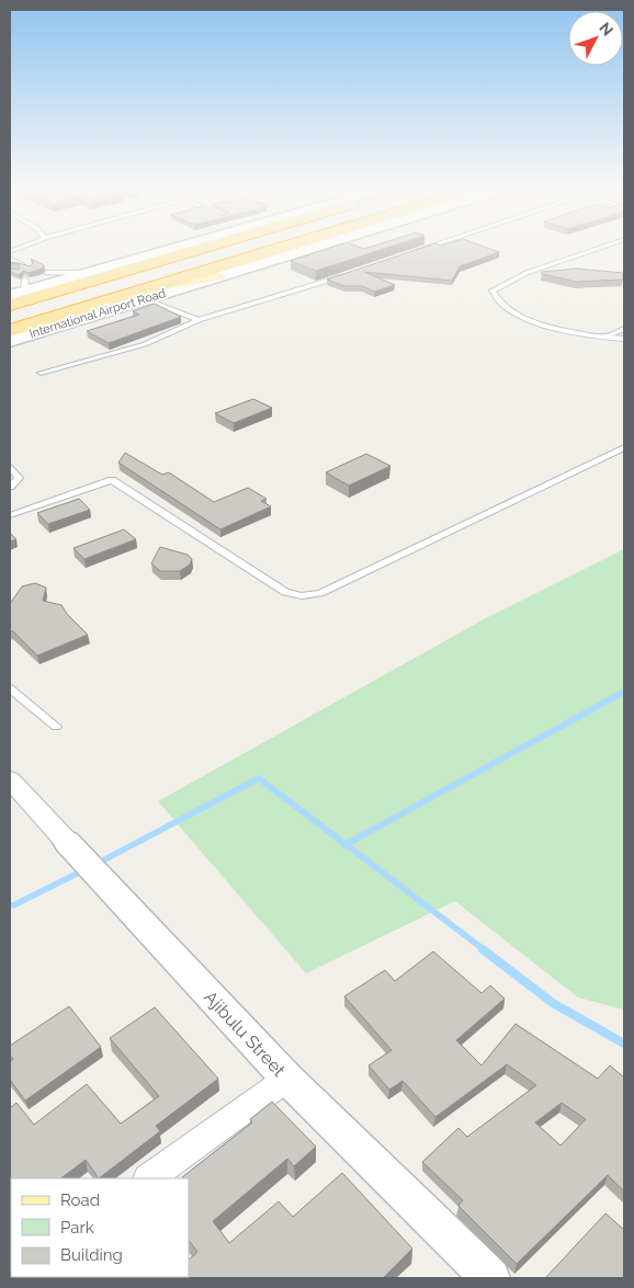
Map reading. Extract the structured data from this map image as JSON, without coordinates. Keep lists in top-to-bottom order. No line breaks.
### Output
{"streets":{"highway":["International Airport Road"],"street":["Ajibulu Street"]},"legend":["Road","Park","Building"],"north":"top right"}
